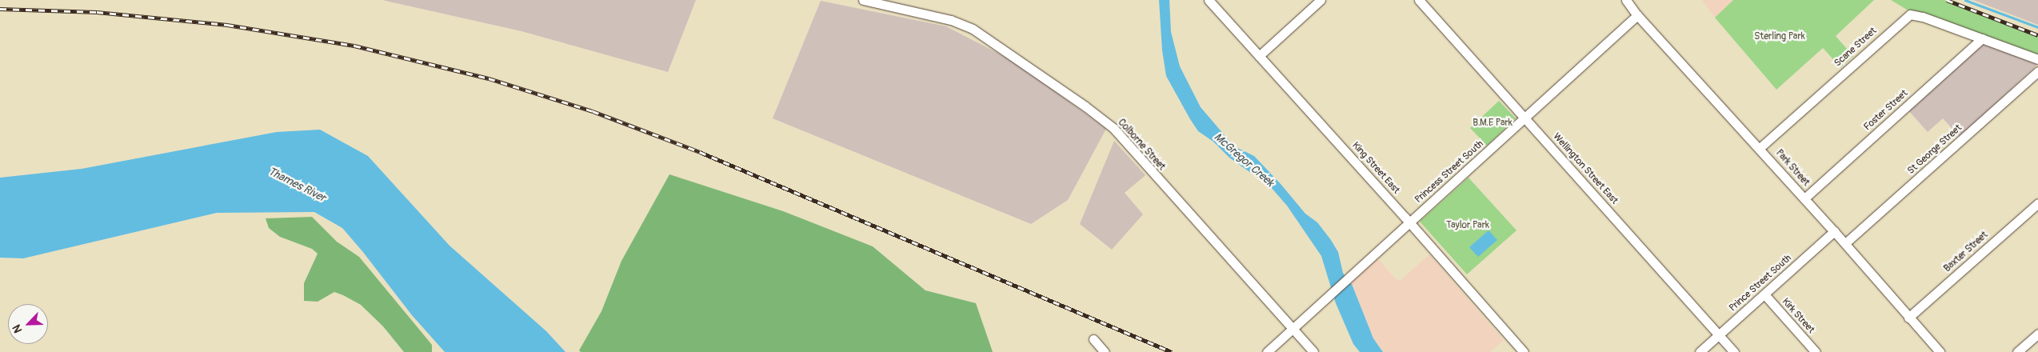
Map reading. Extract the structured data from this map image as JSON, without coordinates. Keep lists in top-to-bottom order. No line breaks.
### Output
{"streets":{"street":["Scane Street","Foster Street","Colborne Street","St George Street","King Street East","Park Street","Wellington Street East","Princess Street South","Baxter Street","Prince Street South","Kirk Street"]},"crossings":[["Scane Street","Foster Street"],["Scane Street","Park Street"],["Foster Street","Park Street"],["Colborne Street","Princess Street South"],["St George Street","Park Street"],["King Street East","Princess Street South"],["Park Street","Princess Street South"],["Park Street","Baxter Street"],["Park Street","Prince Street South"],["Wellington Street East","Princess Street South"],["Wellington Street East","Prince Street South"],["Prince Street South","Kirk Street"]],"water":["McGregor Creek","Thames River"],"parks":["Sterling Park","B.M.E Park","Taylor Park"],"north":"bottom left"}
